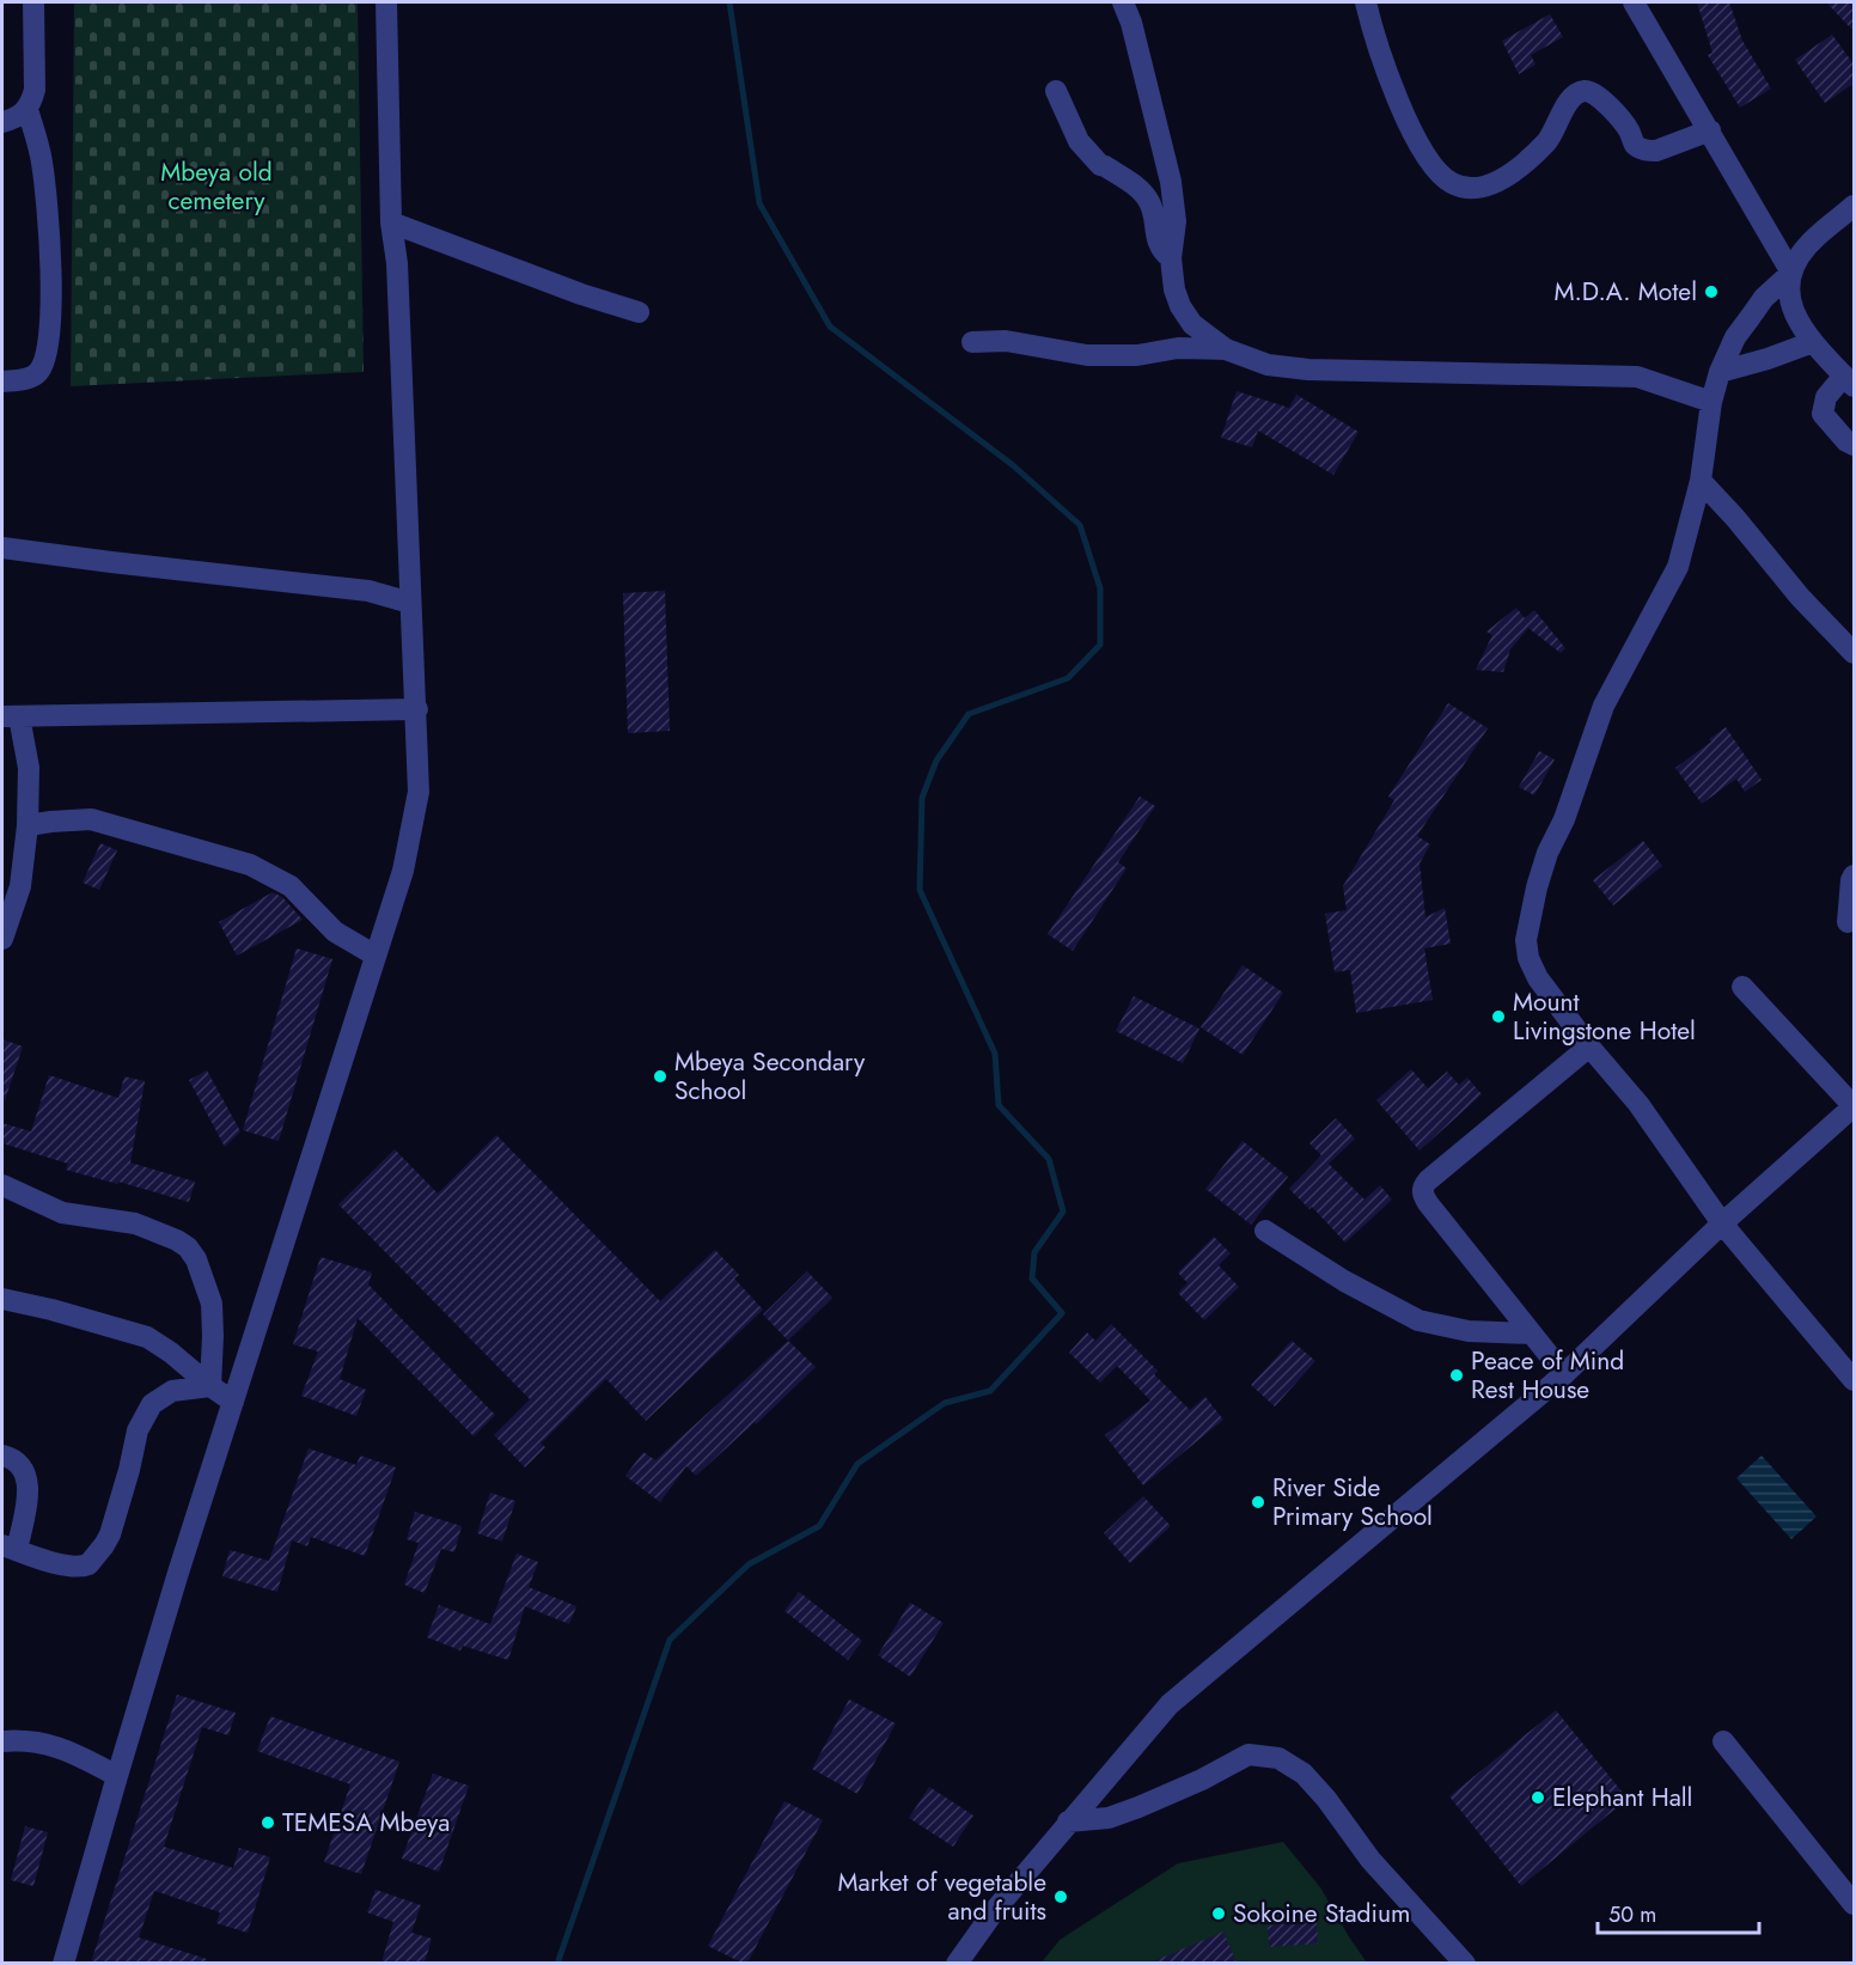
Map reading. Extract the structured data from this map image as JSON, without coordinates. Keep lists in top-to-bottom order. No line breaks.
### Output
{"parks":["Mbeya old cemetery"],"places":["M.D.A. Motel","Mount Livingstone Hotel","Mbeya Secondary School","Peace of Mind Rest House","River Side Primary School","Elephant Hall","TEMESA Mbeya","Market of vegetable and fruits","Sokoine Stadium"],"scale_bar":"50 m"}
